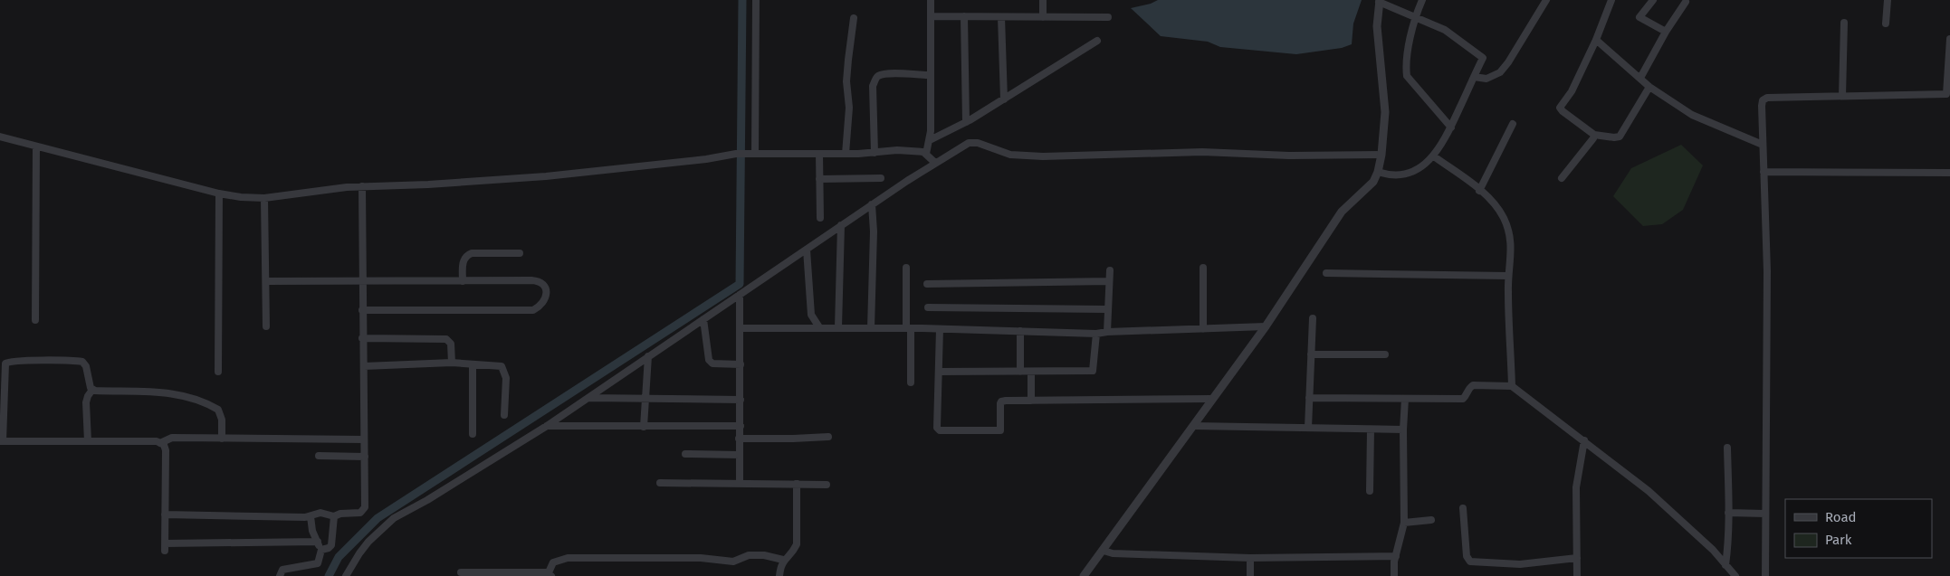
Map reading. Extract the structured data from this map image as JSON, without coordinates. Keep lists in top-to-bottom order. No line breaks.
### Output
{"legend":["Road","Park"]}
